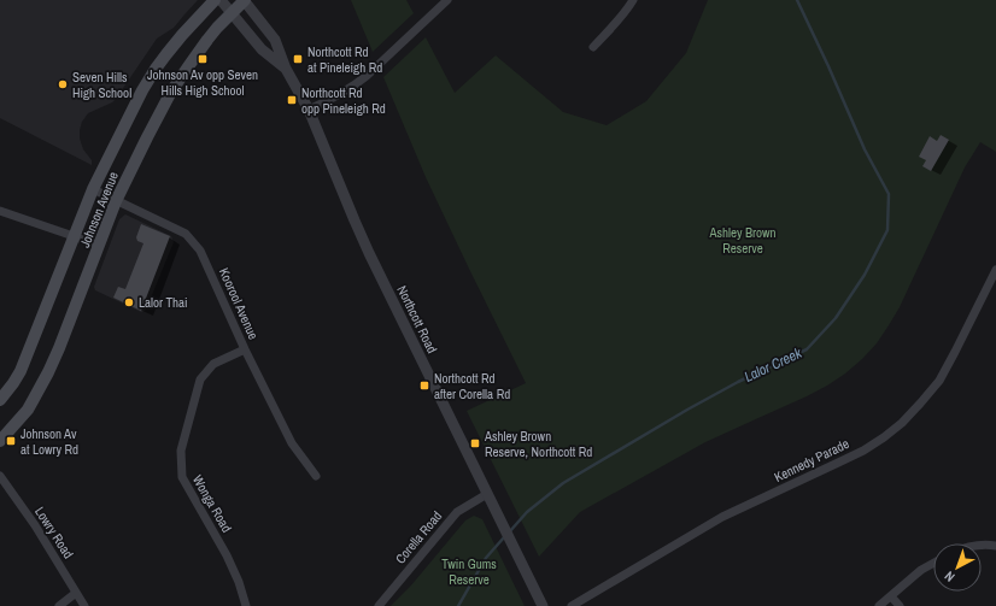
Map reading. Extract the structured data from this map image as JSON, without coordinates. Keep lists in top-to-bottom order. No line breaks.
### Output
{"streets":{"main road":["Johnson Avenue"],"street":["Koorool Avenue","Northcott Road","Kennedy Parade","Wonga Road","Lowry Road","Corella Road"]},"crossings":[["Johnson Avenue","Koorool Avenue"],["Johnson Avenue","Northcott Road"],["Koorool Avenue","Wonga Road"],["Northcott Road","Corella Road"]],"water":["Lalor Creek"],"parks":["Ashley Brown Reserve","Twin Gums Reserve"],"places":{"transit":["Johnson Av opp Seven Hills High School","Northcott Rd at Pineleigh Rd","Northcott Rd opp Pineleigh Rd","Northcott Rd after Corella Rd","Johnson Av at Lowry Rd","Ashley Brown Reserve, Northcott Rd"],"other":["Seven Hills High School","Lalor Thai"]},"north":"bottom left"}
